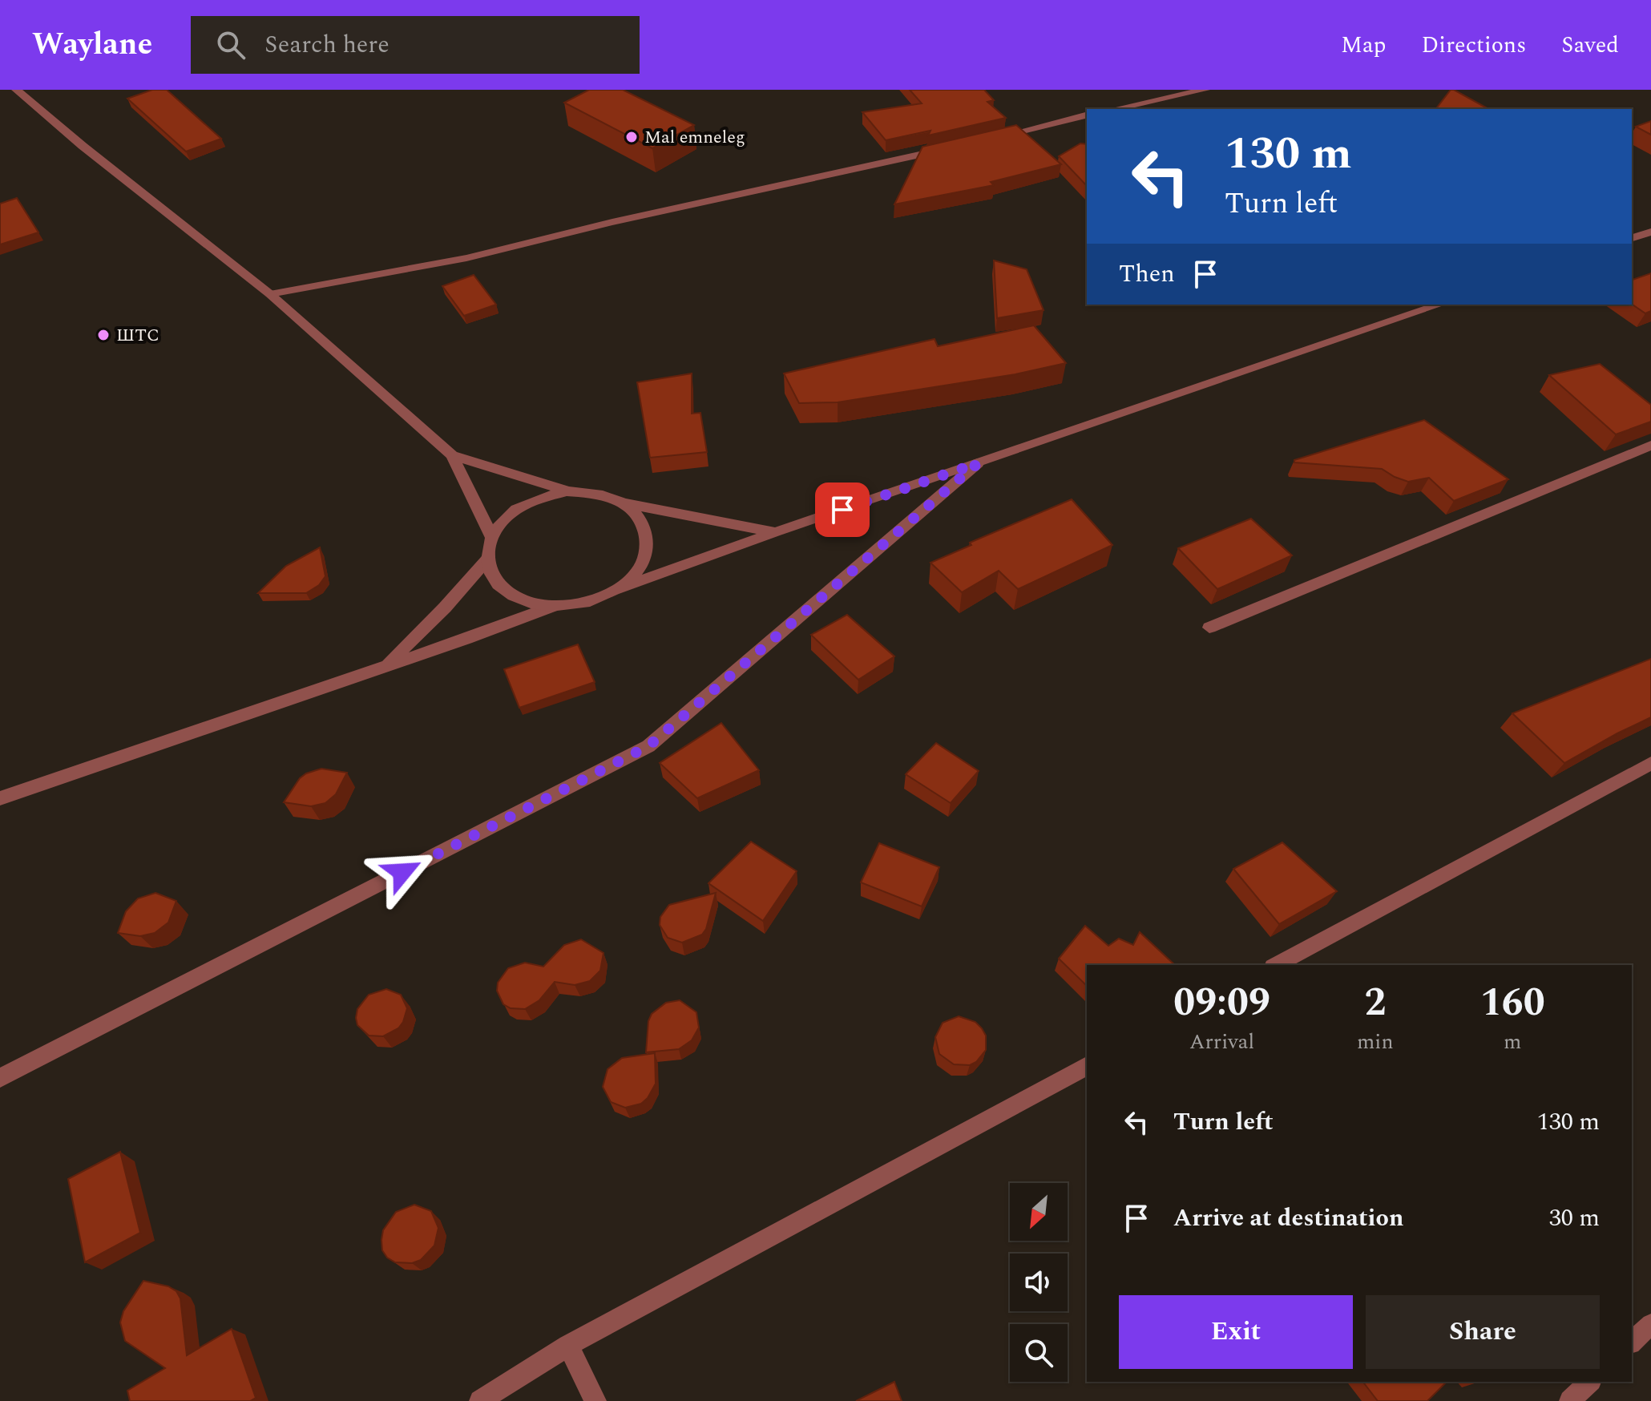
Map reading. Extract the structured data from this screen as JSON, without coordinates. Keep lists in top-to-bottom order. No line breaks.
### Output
{"places":["Mal emneleg","ШТС"],"north":"bottom left","page":{"header":"Waylane","search":"Search here","nav":["Map","Directions","Saved"],"turn":["130 m","Turn left"],"then":"Then","eta":["09:09","Arrival","2","min","160","m"],"list":[{"name":"Turn left","value":"130 m"},{"name":"Arrive at destination","value":"30 m"}],"buttons":["Exit","Share"]}}
